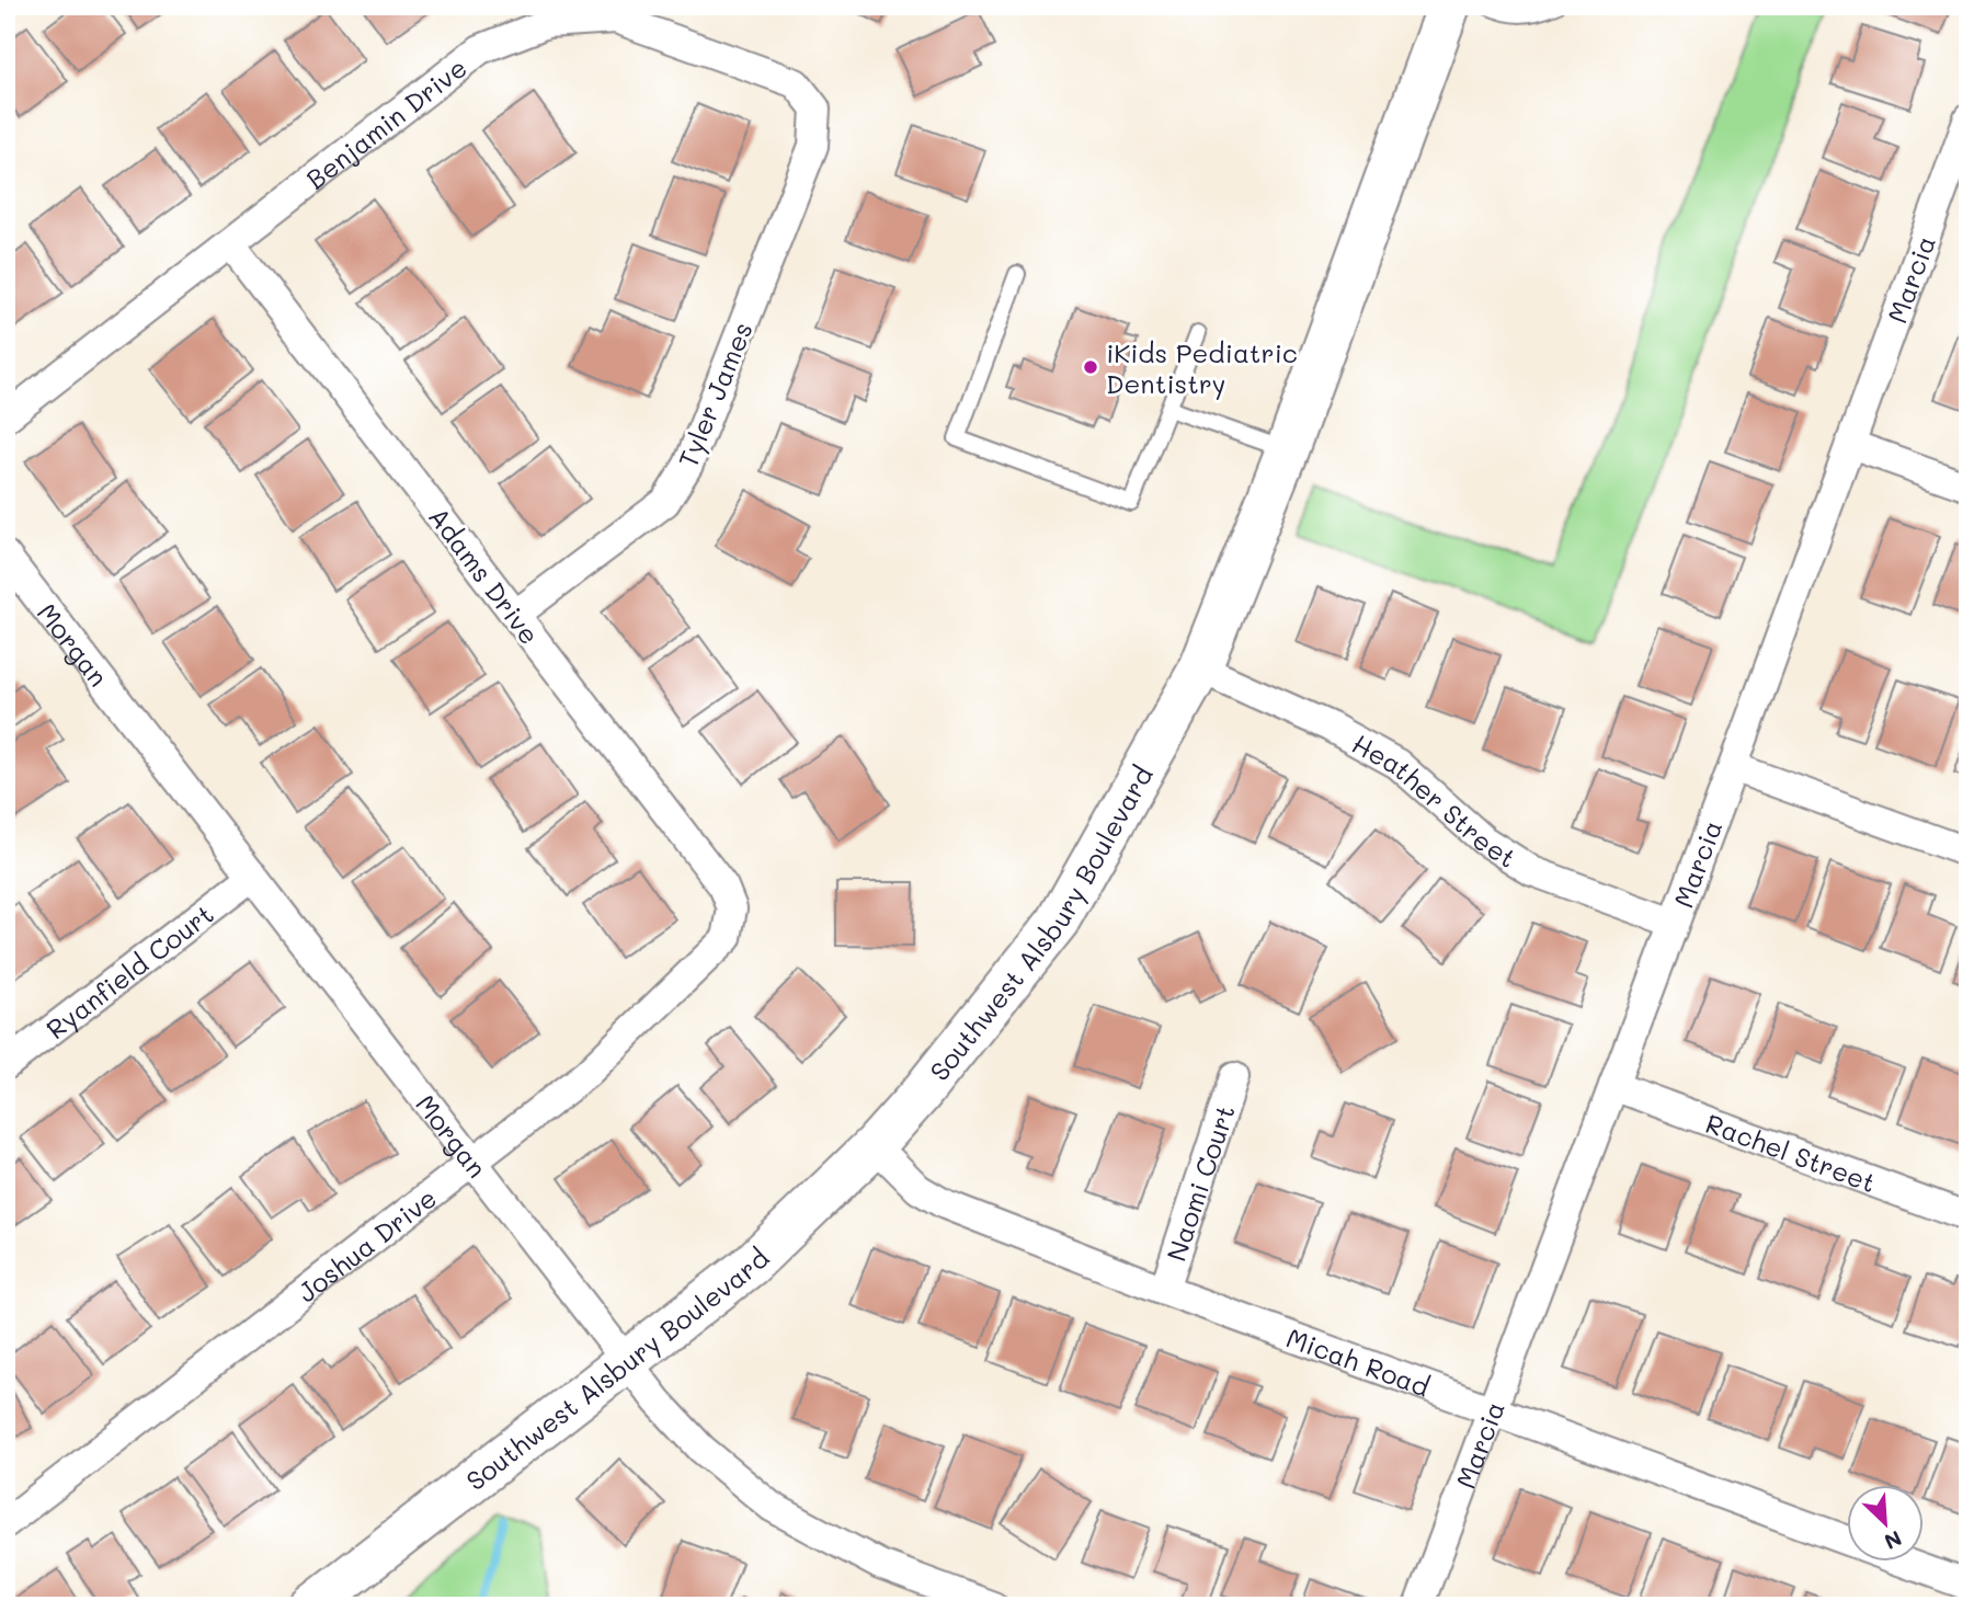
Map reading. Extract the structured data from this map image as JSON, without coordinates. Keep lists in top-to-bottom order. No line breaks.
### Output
{"streets":{"main road":["Southwest Alsbury Boulevard"],"street":["Benjamin Drive","Marcia","Tyler James","Adams Drive","Morgan","Heather Street","Ryanfield Court","Rachel Street","Naomi Court","Joshua Drive","Micah Road"]},"crossings":[["Benjamin Drive","Tyler James"],["Benjamin Drive","Adams Drive"],["Marcia","Heather Street"],["Marcia","Rachel Street"],["Marcia","Micah Road"],["Tyler James","Adams Drive"],["Adams Drive","Joshua Drive"],["Morgan","Southwest Alsbury Boulevard"],["Morgan","Ryanfield Court"],["Morgan","Joshua Drive"],["Heather Street","Southwest Alsbury Boulevard"],["Southwest Alsbury Boulevard","Micah Road"],["Naomi Court","Micah Road"]],"places":["iKids Pediatric Dentistry"],"north":"bottom right"}
